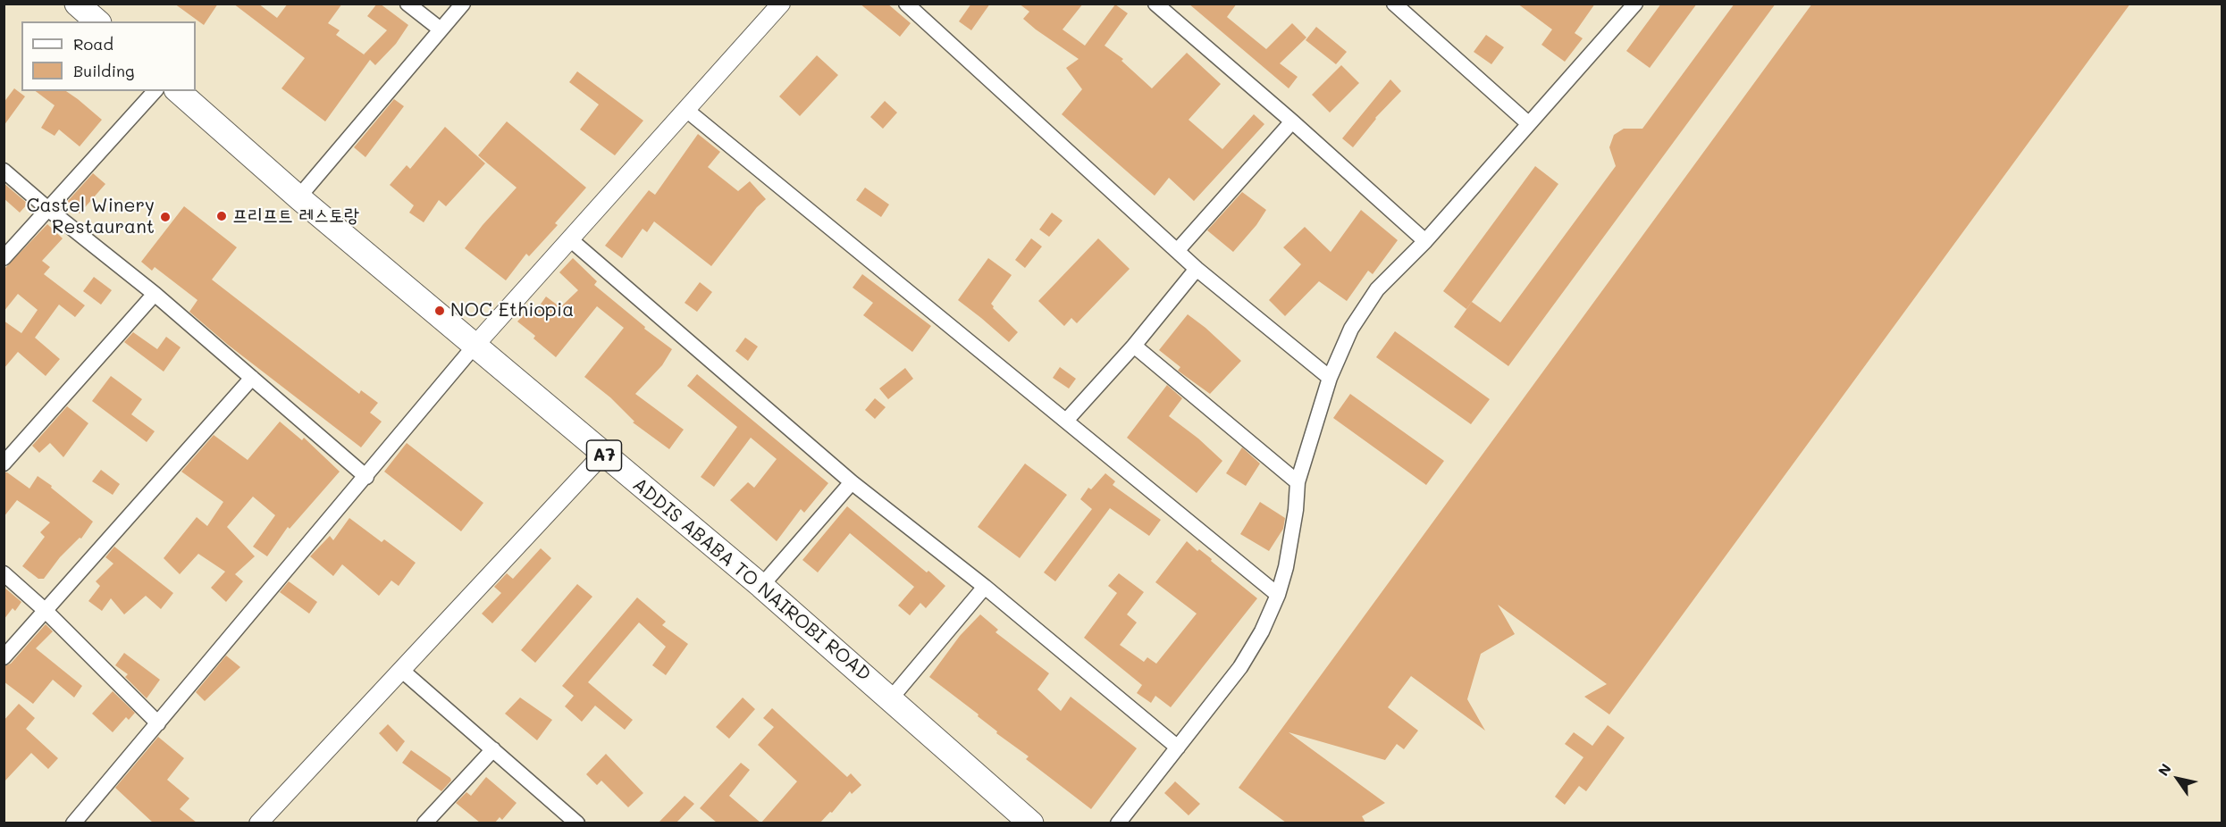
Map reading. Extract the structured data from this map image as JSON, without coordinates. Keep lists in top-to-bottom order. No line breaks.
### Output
{"streets":{"highway":["A7","ADDIS ABABA TO NAIROBI ROAD"]},"places":["프리프트 레스토랑","Castel Winery Restaurant","NOC Ethiopia"],"legend":["Road","Building"],"north":"top left"}
